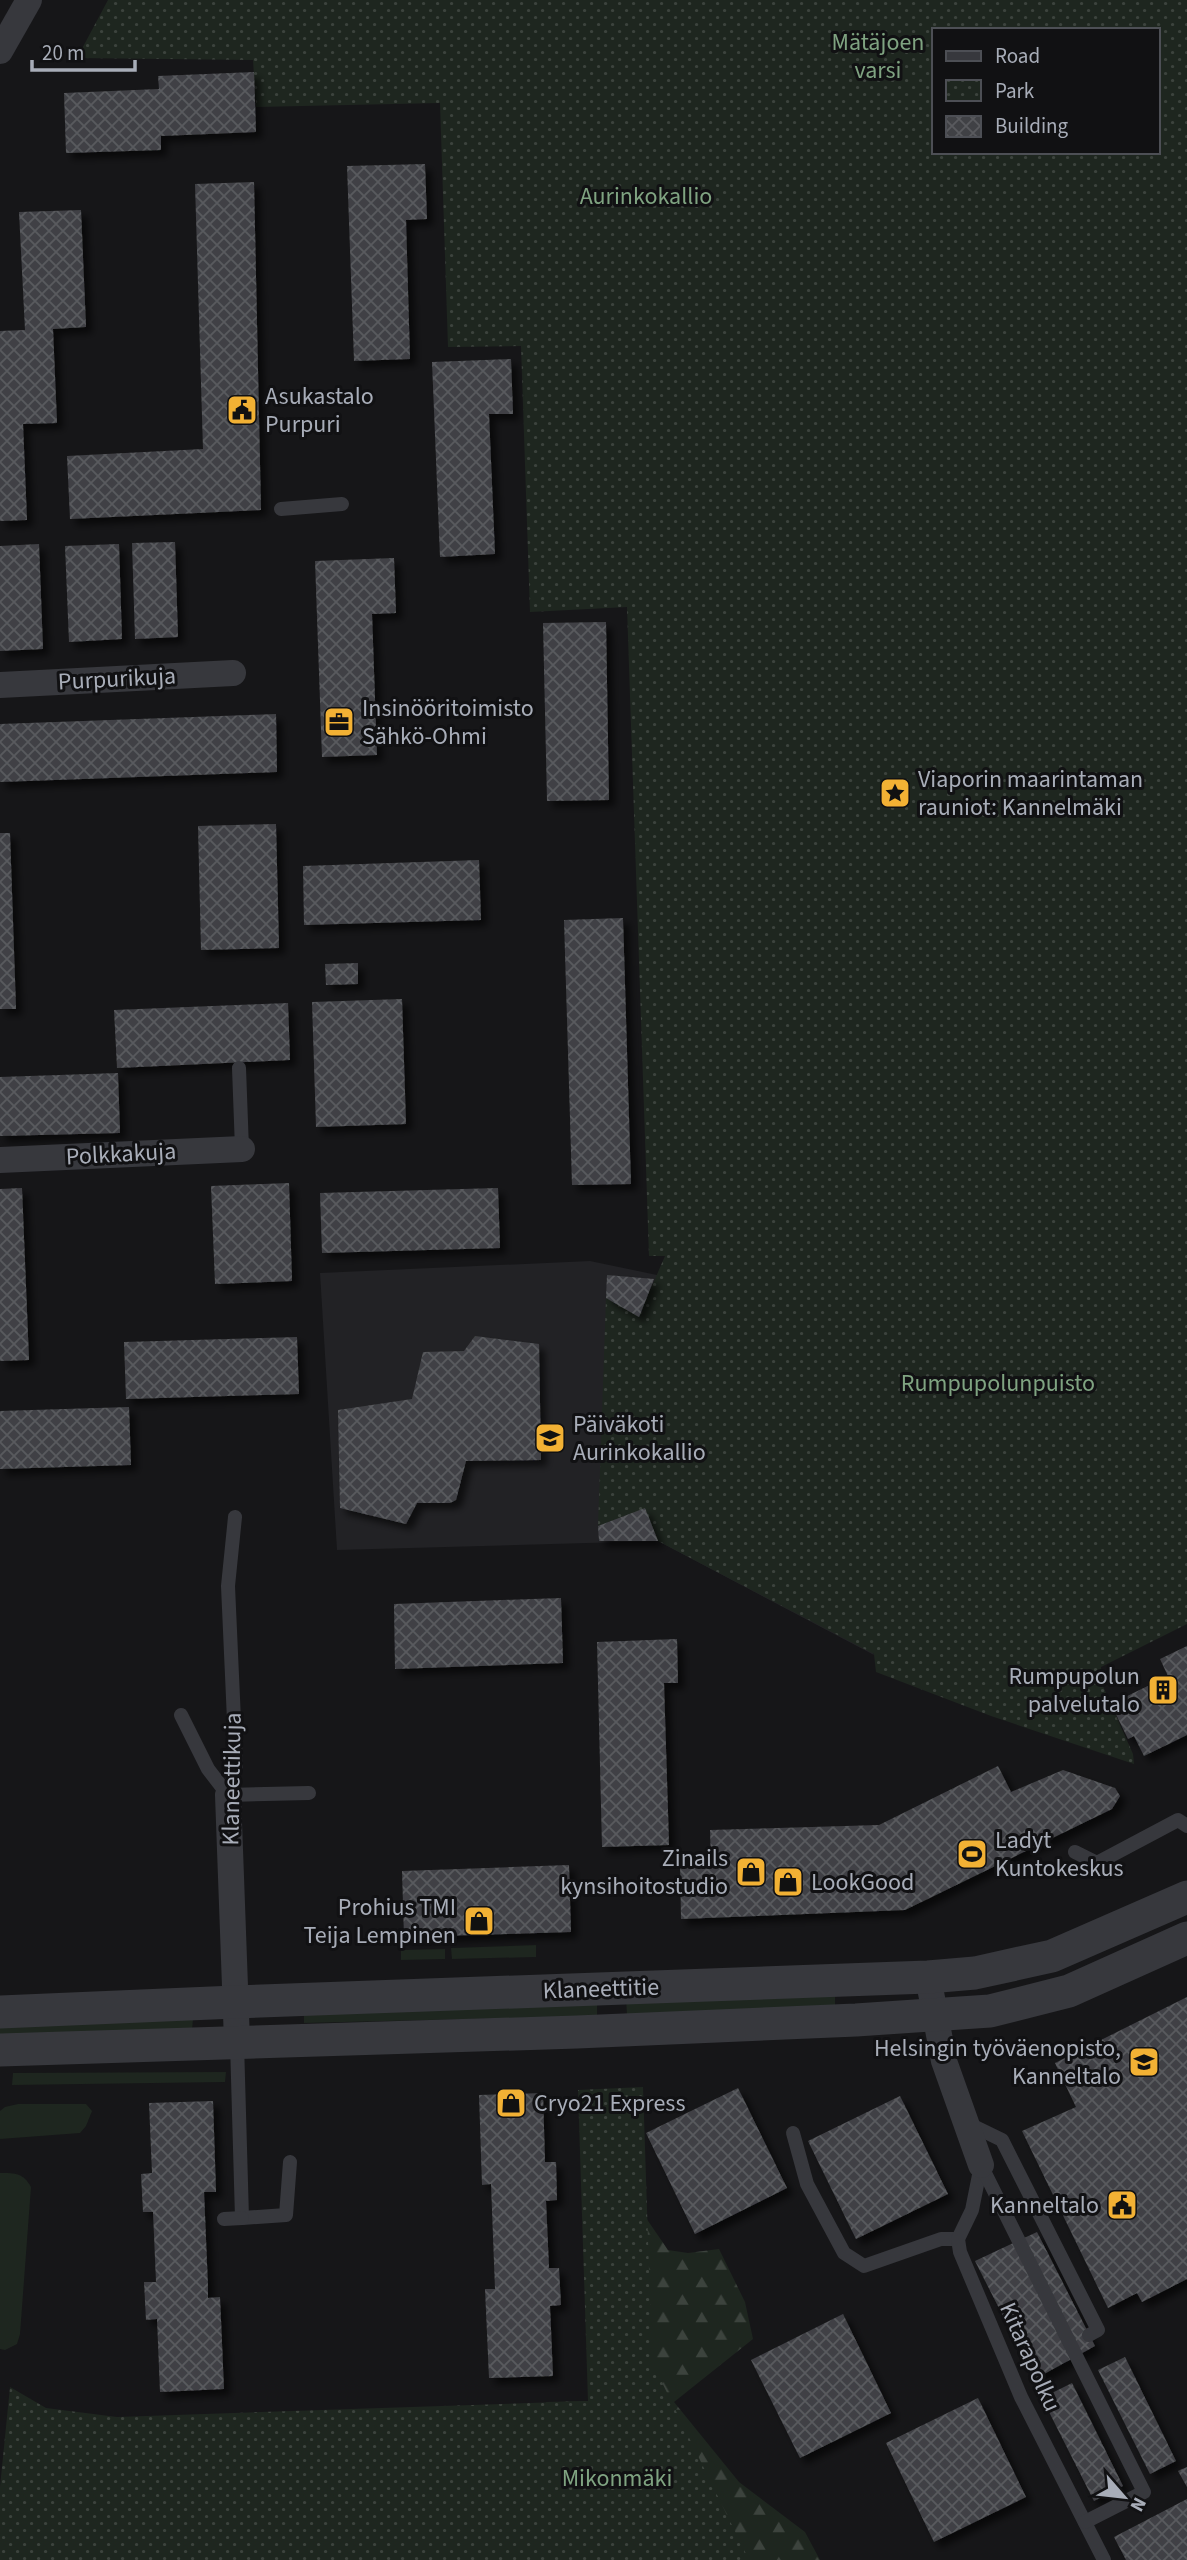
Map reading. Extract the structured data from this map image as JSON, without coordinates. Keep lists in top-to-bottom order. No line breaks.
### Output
{"streets":{"street":["Purpurikuja","Polkkakuja","Klaneettikuja","Klaneettitie"],"lane":["Kitarapolku"]},"crossings":[["Klaneettikuja","Klaneettitie"]],"parks":["Mätäjoen varsi","Aurinkokallio","Rumpupolunpuisto","Mikonmäki"],"places":{"public building":["Asukastalo Purpuri","Kanneltalo"],"office":["Insinööritoimisto Sähkö-Ohmi"],"place":["Viaporin maarintaman rauniot: Kannelmäki"],"school or university":["Päiväkoti Aurinkokallio","Helsingin työväenopisto, Kanneltalo"],"building":["Rumpupolun palvelutalo"],"sports":["Ladyt Kuntokeskus"],"shop":["Zinails kynsihoitostudio","LookGood","Prohius TMI Teija Lempinen","Cryo21 Express"]},"legend":["Road","Park","Building"],"scale_bar":"20 m","north":"bottom right"}
